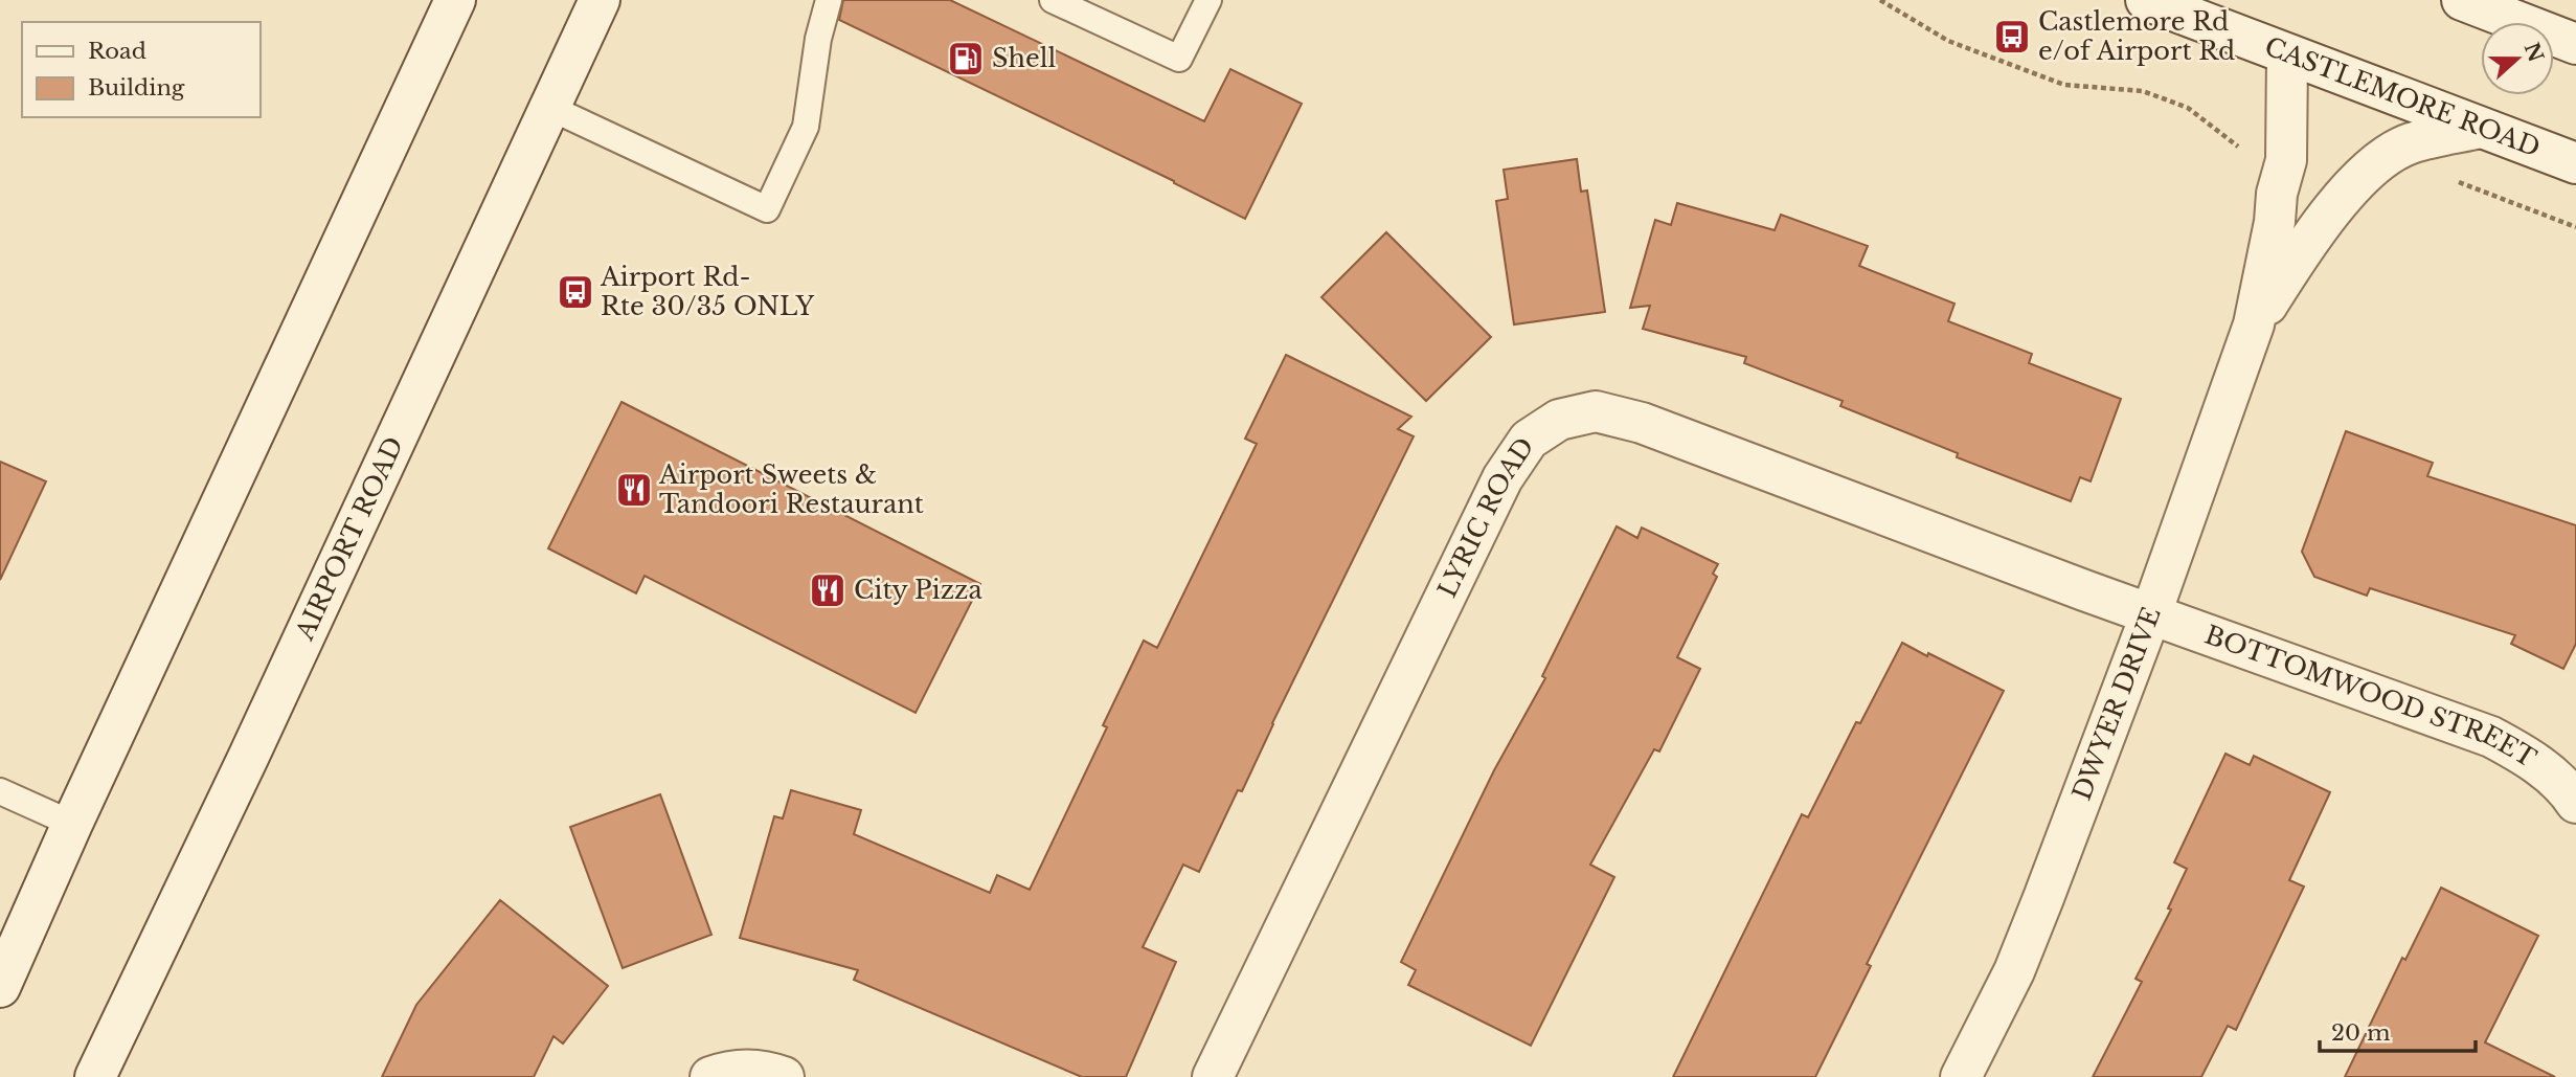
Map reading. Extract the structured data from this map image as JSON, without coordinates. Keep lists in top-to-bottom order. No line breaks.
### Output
{"streets":{"street":["CASTLEMORE ROAD","LYRIC ROAD","AIRPORT ROAD","BOTTOMWOOD STREET","DWYER DRIVE"]},"crossings":[["CASTLEMORE ROAD","DWYER DRIVE"],["LYRIC ROAD","BOTTOMWOOD STREET"],["LYRIC ROAD","DWYER DRIVE"],["BOTTOMWOOD STREET","DWYER DRIVE"]],"places":{"bus stop":["Castlemore Rd e/of Airport Rd","Airport Rd- Rte 30/35 ONLY"],"fuel station":["Shell"],"restaurant":["Airport Sweets & Tandoori Restaurant","City Pizza"]},"legend":["Road","Building"],"scale_bar":"20 m","north":"right"}
